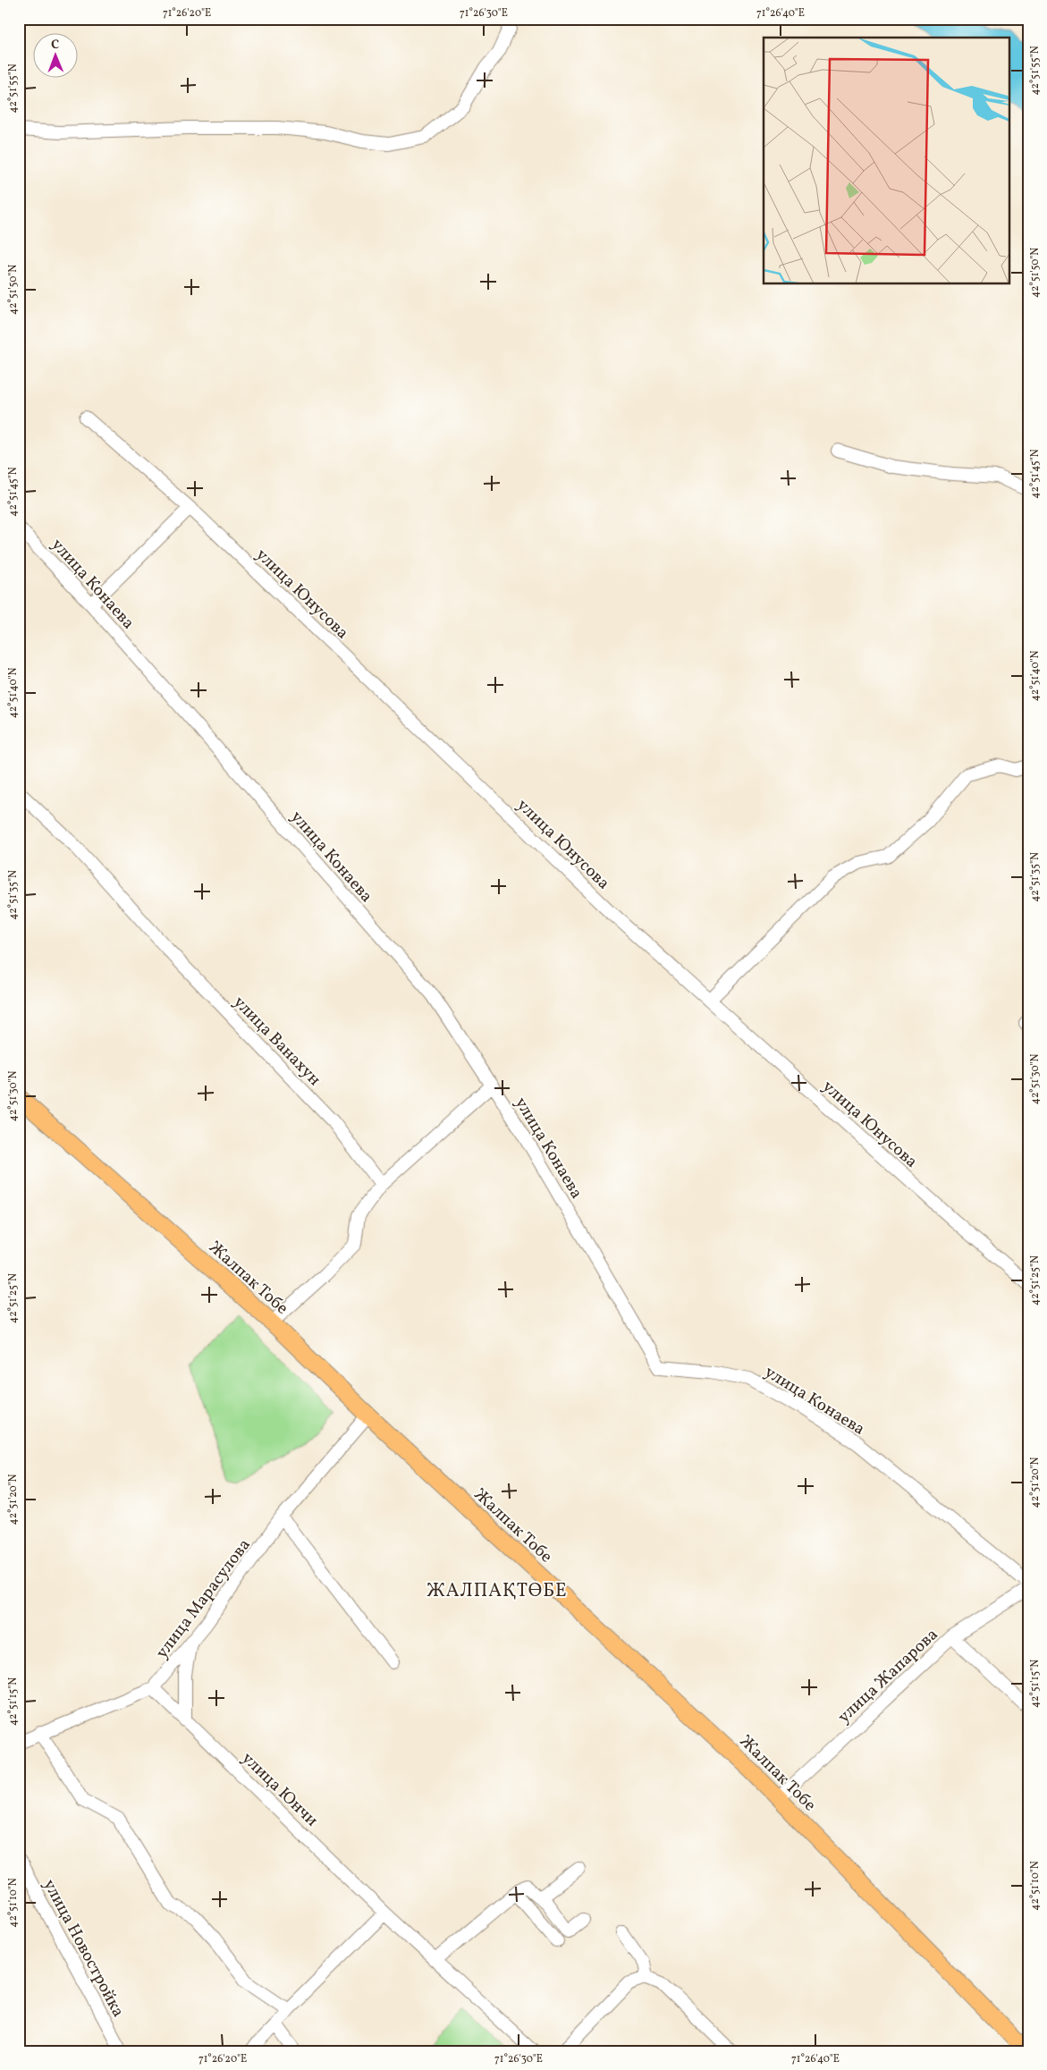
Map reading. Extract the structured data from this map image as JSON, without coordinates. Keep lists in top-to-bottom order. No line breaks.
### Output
{"streets":{"main road":["Жалпак Тобе"],"street":["улица Конаева","улица Юнусова","улица Ванахун","улица Марасулова","улица Жапарова","улица Юнчи","улица Новостройка"]},"crossings":[["Жалпак Тобе","улица Марасулова"],["Жалпак Тобе","улица Жапарова"],["улица Марасулова","улица Юнчи"]],"districts":["ЖАЛПАҚТӨБЕ"],"north":"top","coordinates":["71°26'20\"E","71°26'30\"E","71°26'40\"E","42°51'55\"N","42°51'50\"N","42°51'45\"N","42°51'40\"N","42°51'35\"N","42°51'30\"N","42°51'25\"N","42°51'20\"N","42°51'15\"N","42°51'10\"N"]}
